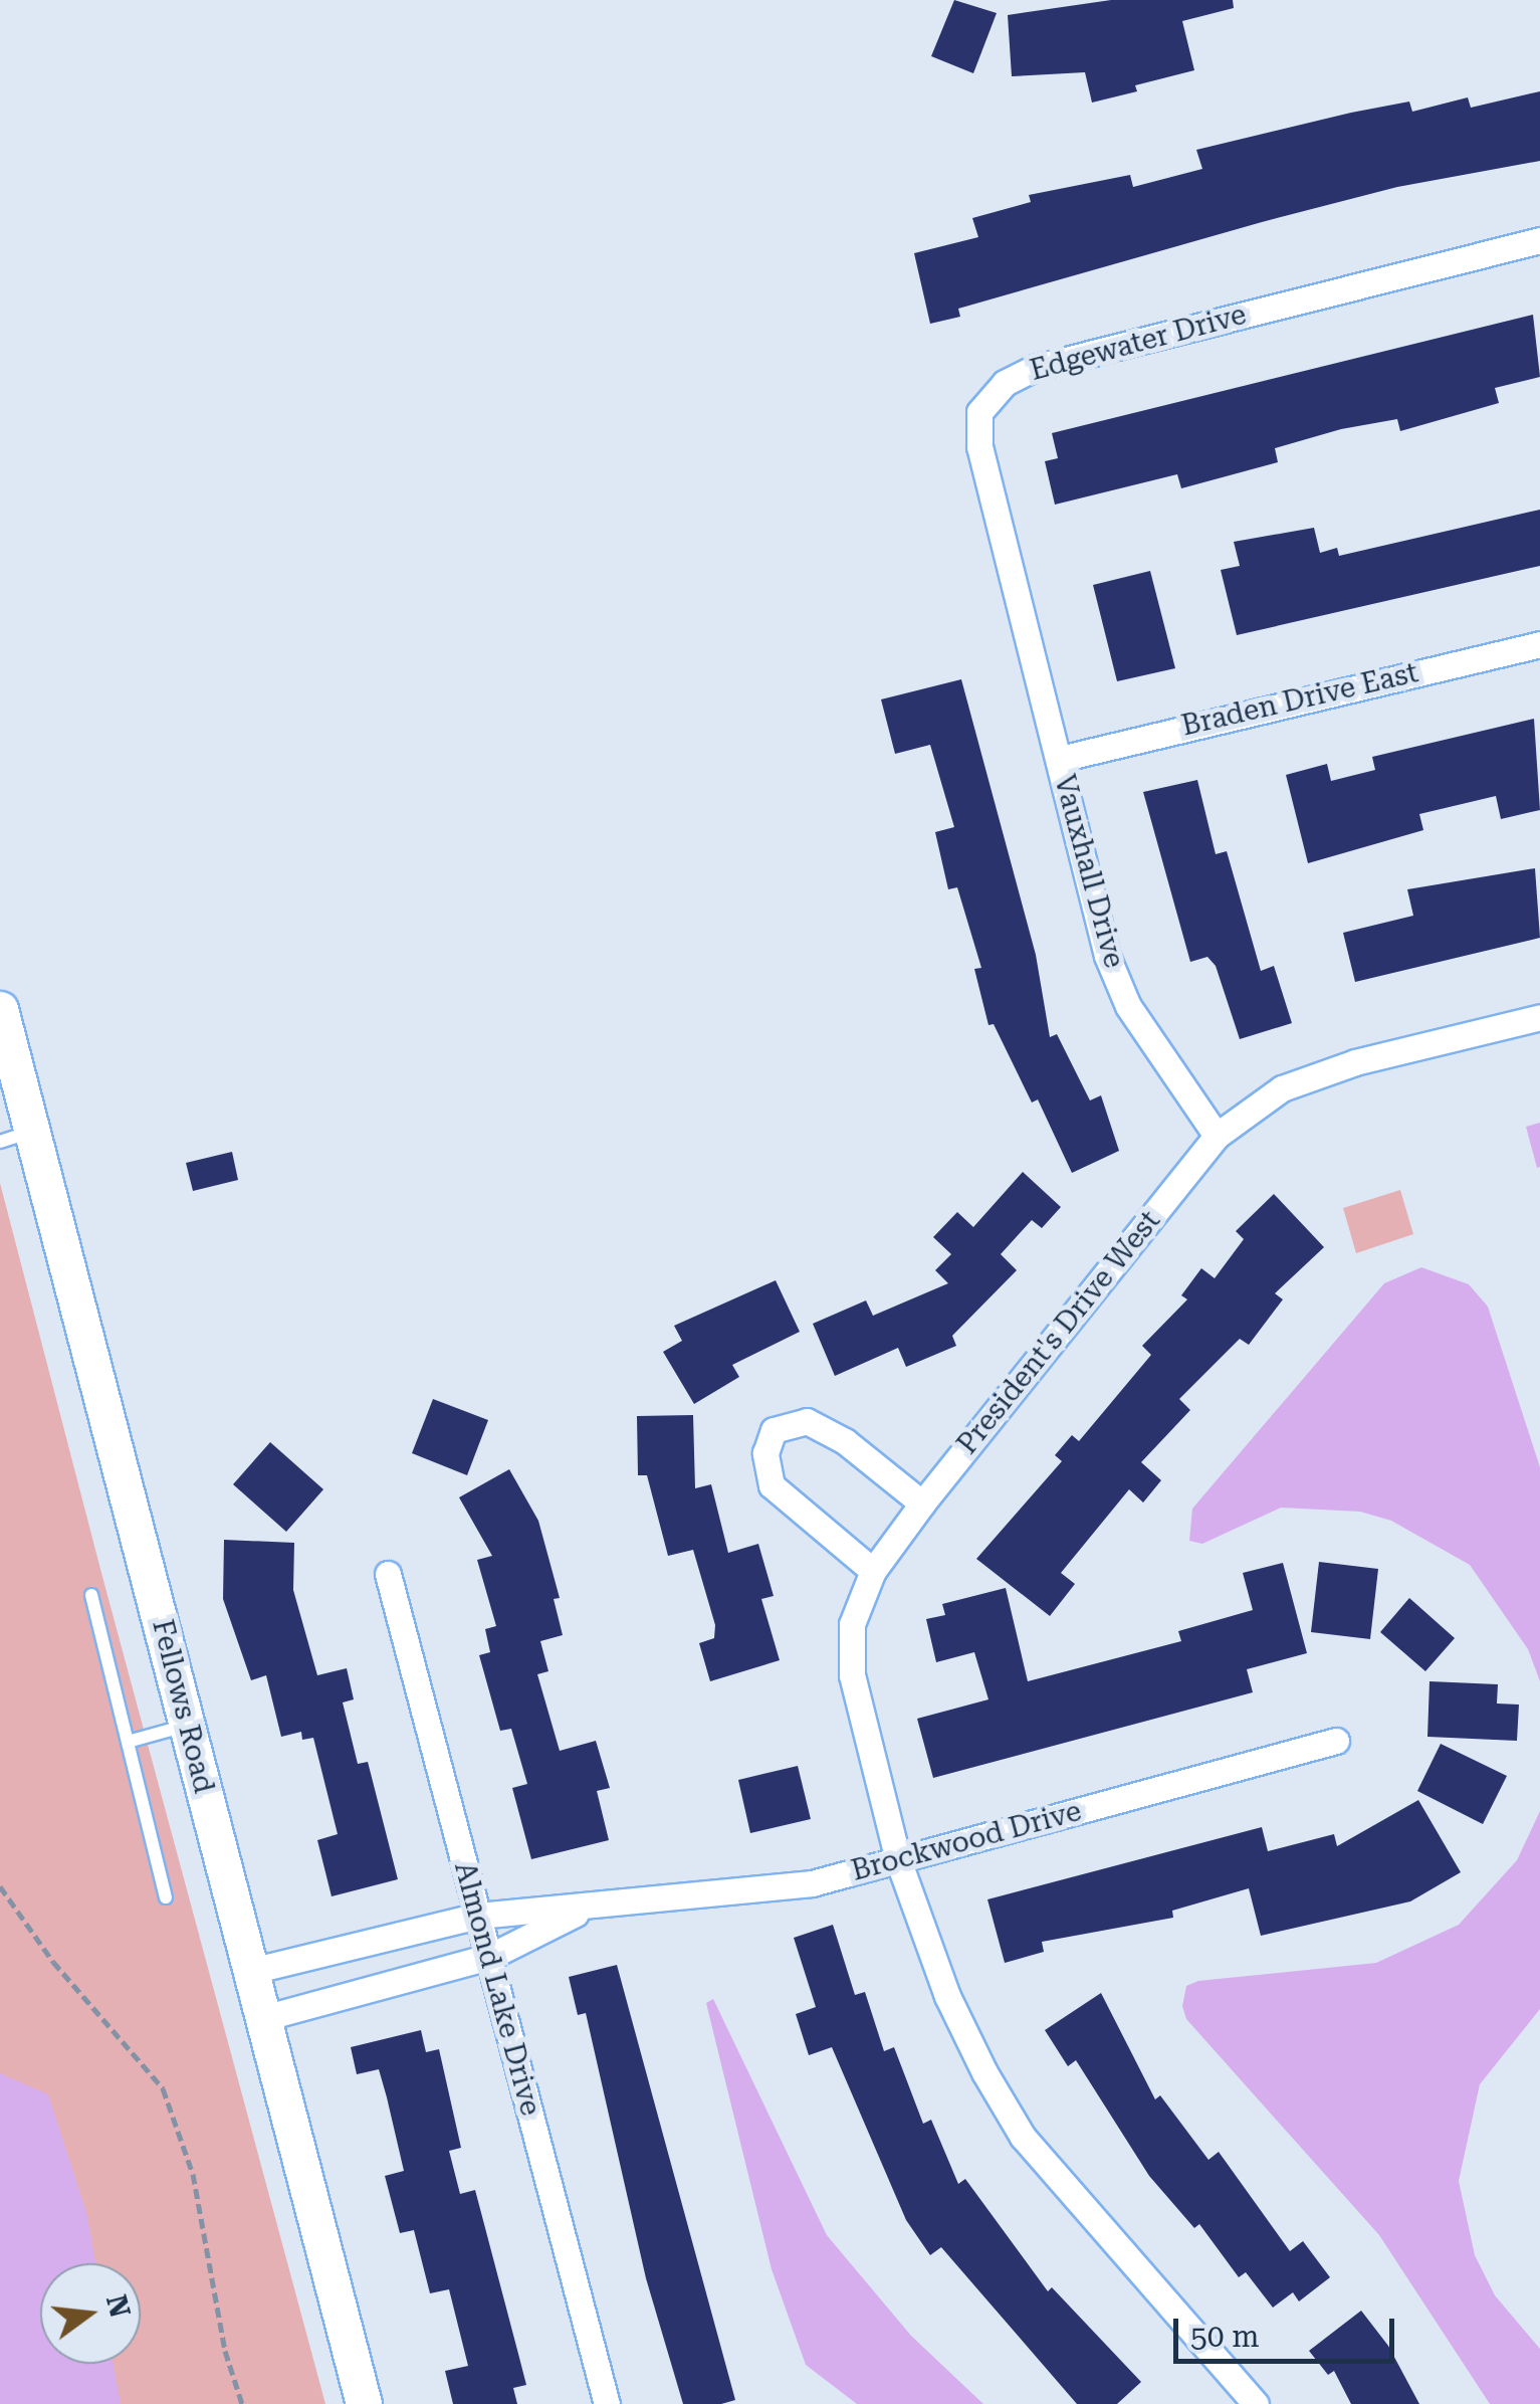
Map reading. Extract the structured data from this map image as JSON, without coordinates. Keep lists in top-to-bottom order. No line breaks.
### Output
{"streets":{"street":["Edgewater Drive","Braden Drive East","Vauxhall Drive","President's Drive West","Fellows Road","Brockwood Drive","Almond Lake Drive"]},"crossings":[["Edgewater Drive","Braden Drive East"],["Edgewater Drive","Vauxhall Drive"],["Braden Drive East","Vauxhall Drive"],["Vauxhall Drive","President's Drive West"],["President's Drive West","Brockwood Drive"],["Fellows Road","Brockwood Drive"],["Brockwood Drive","Almond Lake Drive"]],"scale_bar":"50 m","north":"right"}
